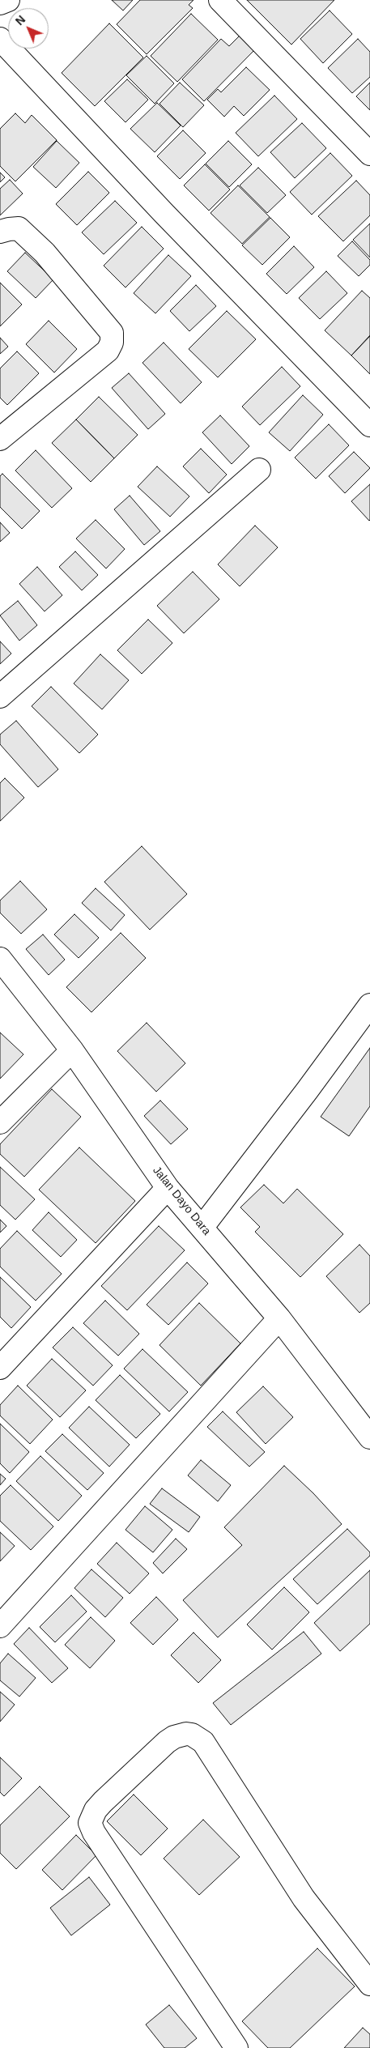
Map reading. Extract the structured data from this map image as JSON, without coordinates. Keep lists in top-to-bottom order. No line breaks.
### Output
{"streets":{"street":["Jalan Dayo Dara"]},"north":"top left"}
